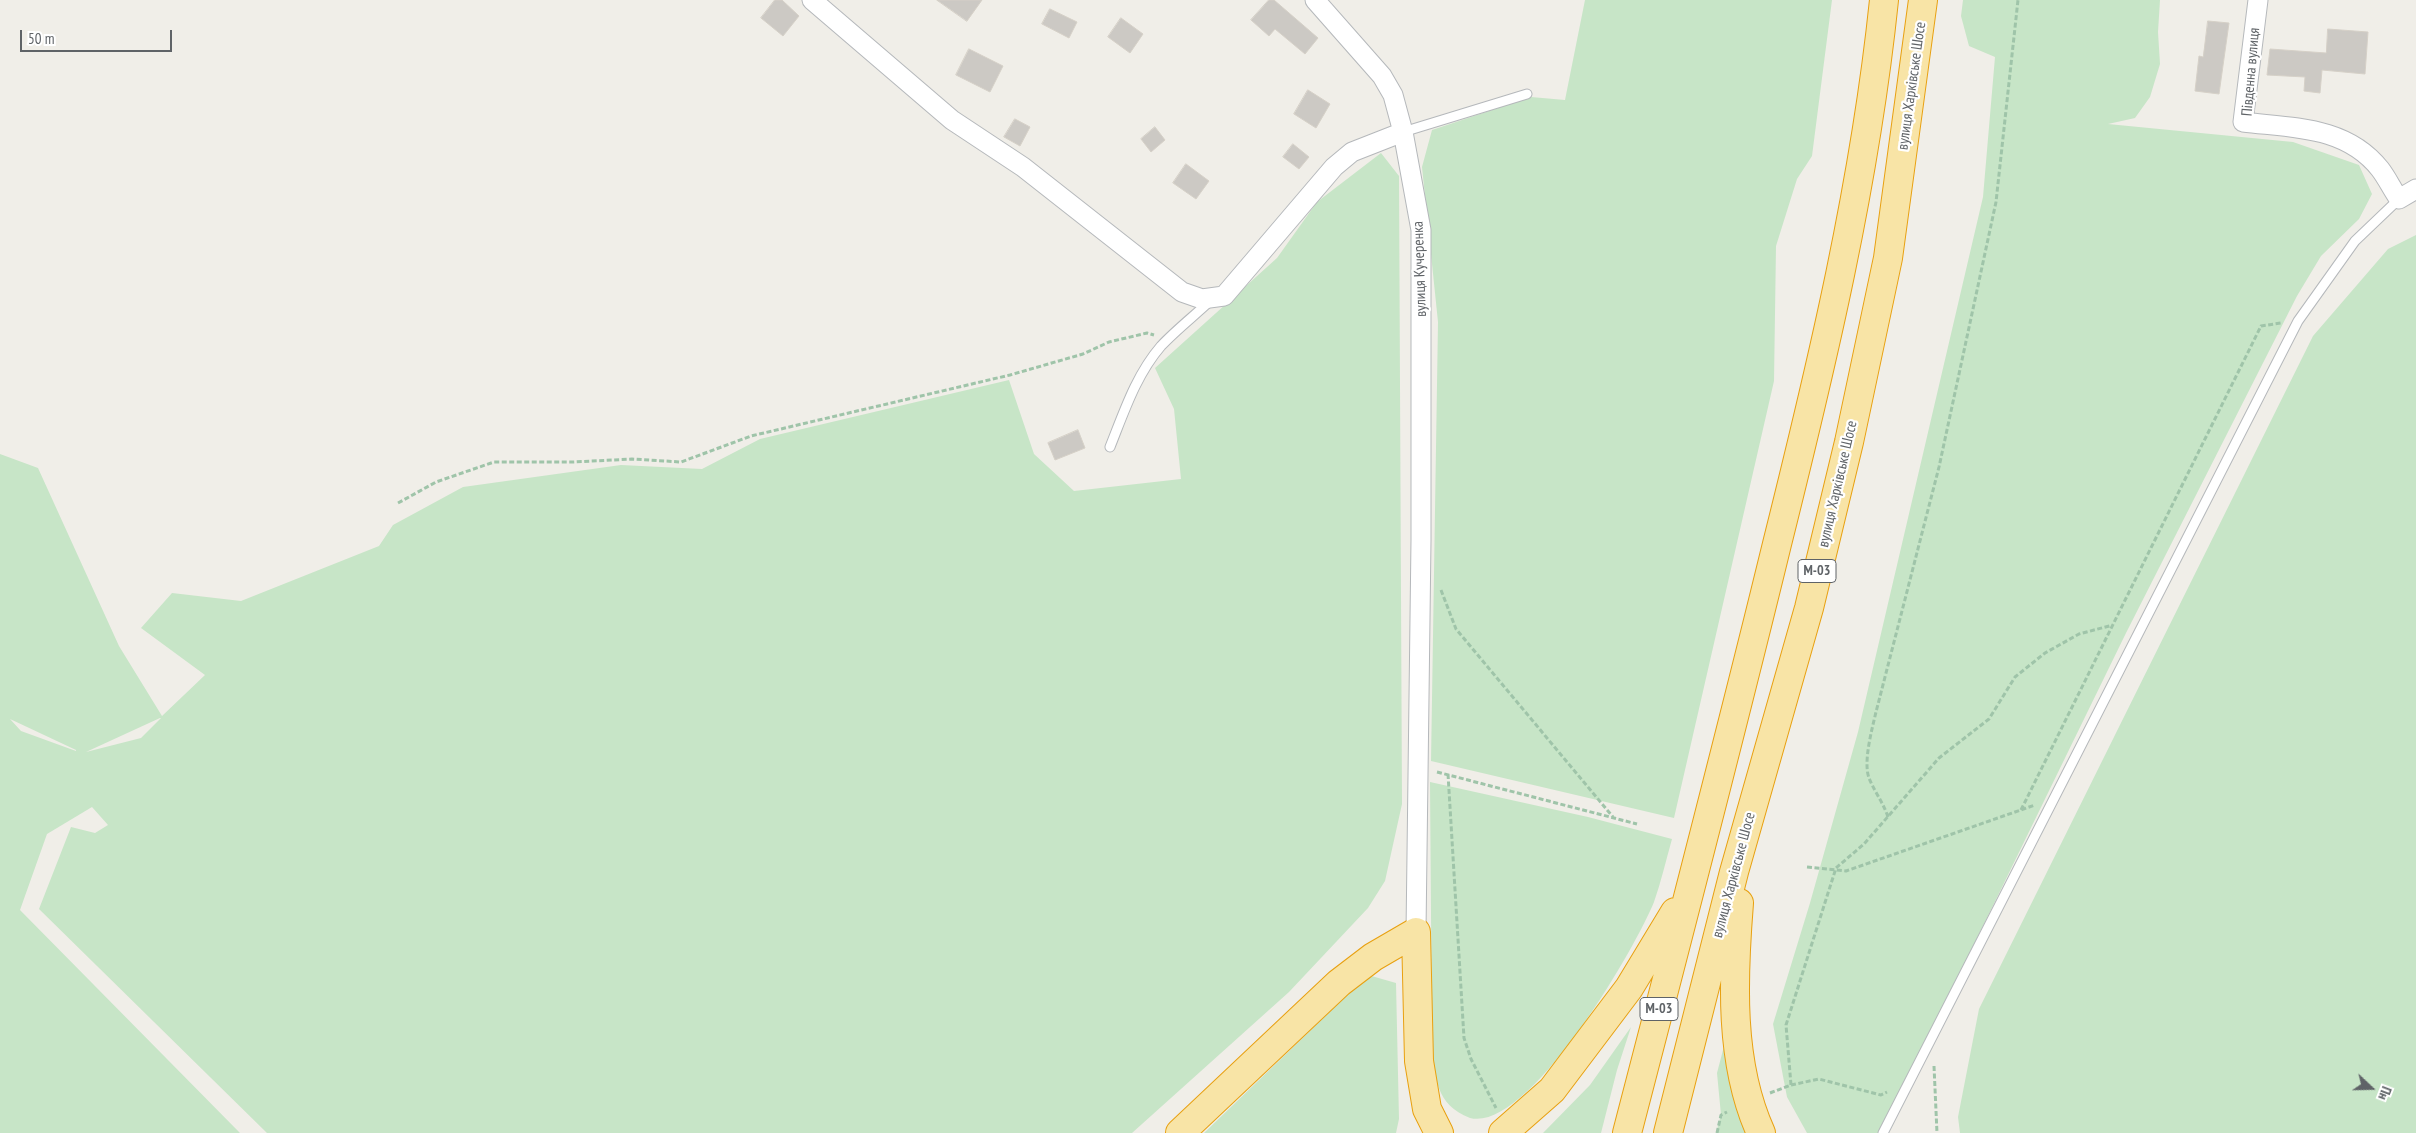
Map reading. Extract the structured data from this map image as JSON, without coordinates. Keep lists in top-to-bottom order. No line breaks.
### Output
{"streets":{"highway":["вулиця Харківське Шосе","М-03"],"street":["Південна вулиця","вулиця Кучеренка"]},"scale_bar":"50 m","north":"right"}
